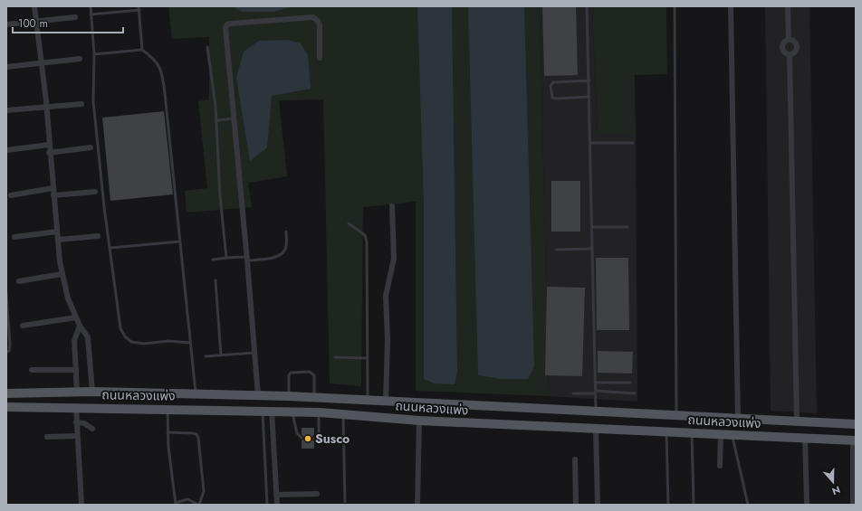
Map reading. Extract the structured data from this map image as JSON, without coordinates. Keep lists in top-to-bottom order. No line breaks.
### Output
{"streets":{"main road":["ถนนหลวงแพ่ง"]},"places":["Susco"],"scale_bar":"100 m","north":"bottom"}
